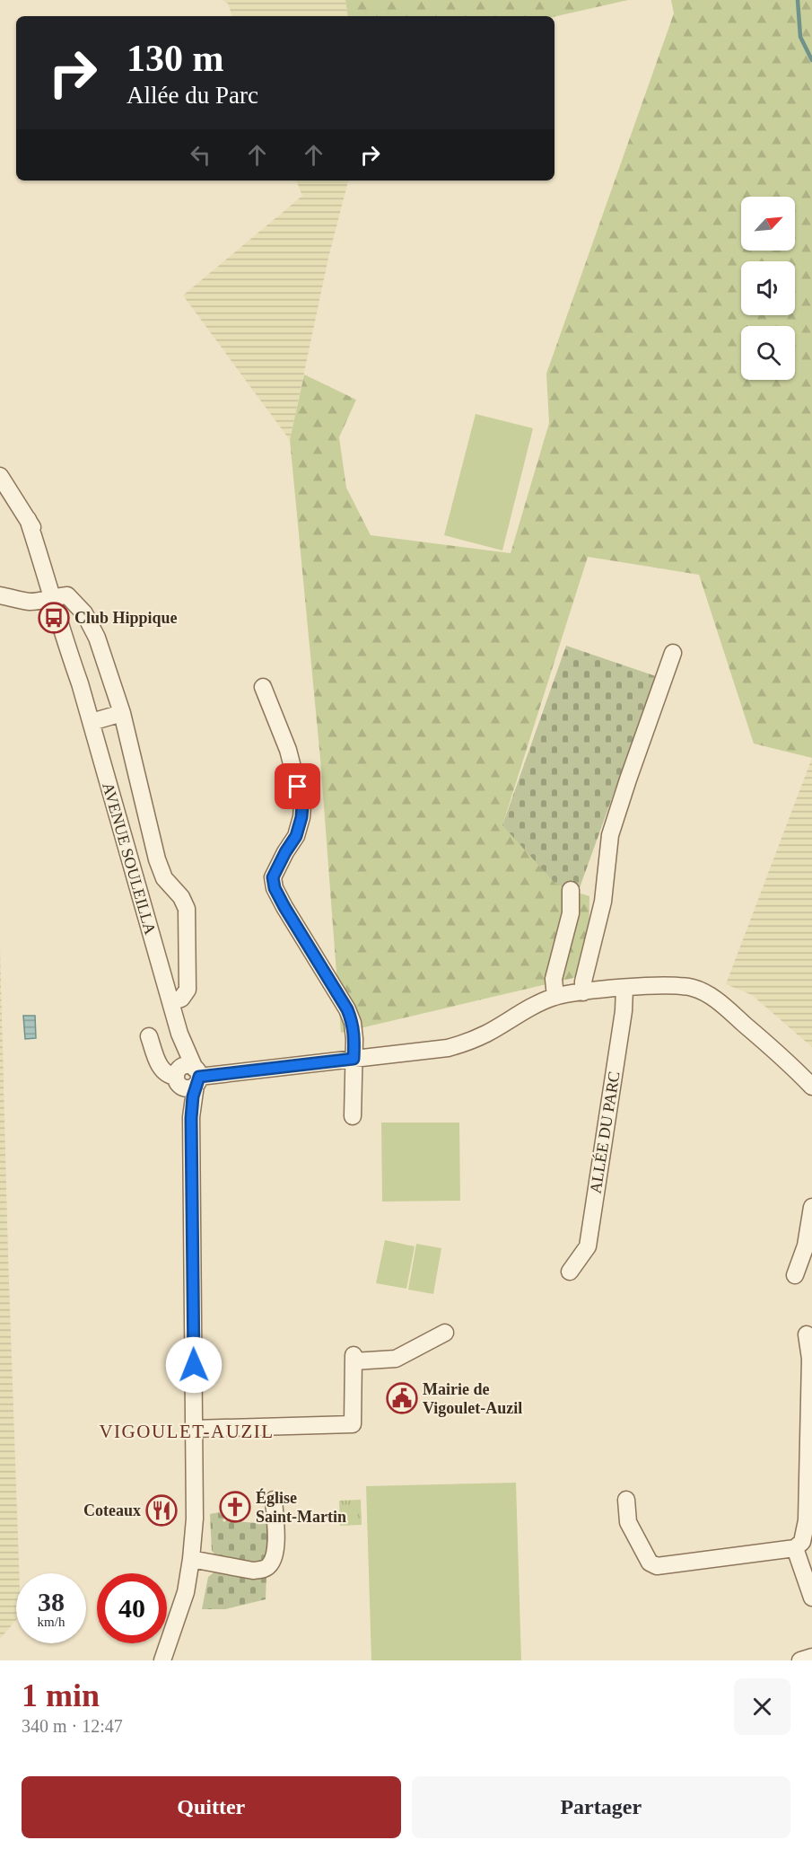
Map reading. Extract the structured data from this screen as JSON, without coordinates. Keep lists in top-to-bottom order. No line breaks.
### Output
{"streets":{"street":["AVENUE SOULEILLA","ALLÉE DU PARC"]},"districts":["VIGOULET-AUZIL"],"places":{"bus stop":["Club Hippique"],"public building":["Mairie de Vigoulet-Auzil"],"church":["Église Saint-Martin"],"restaurant":["Coteaux"]},"north":"top right","page":{"turn":["130 m","Allée du Parc"],"speed":"38 km/h","limit":"40","heading":["1 min","340 m · 12:47"],"buttons":["Quitter","Partager"]}}
